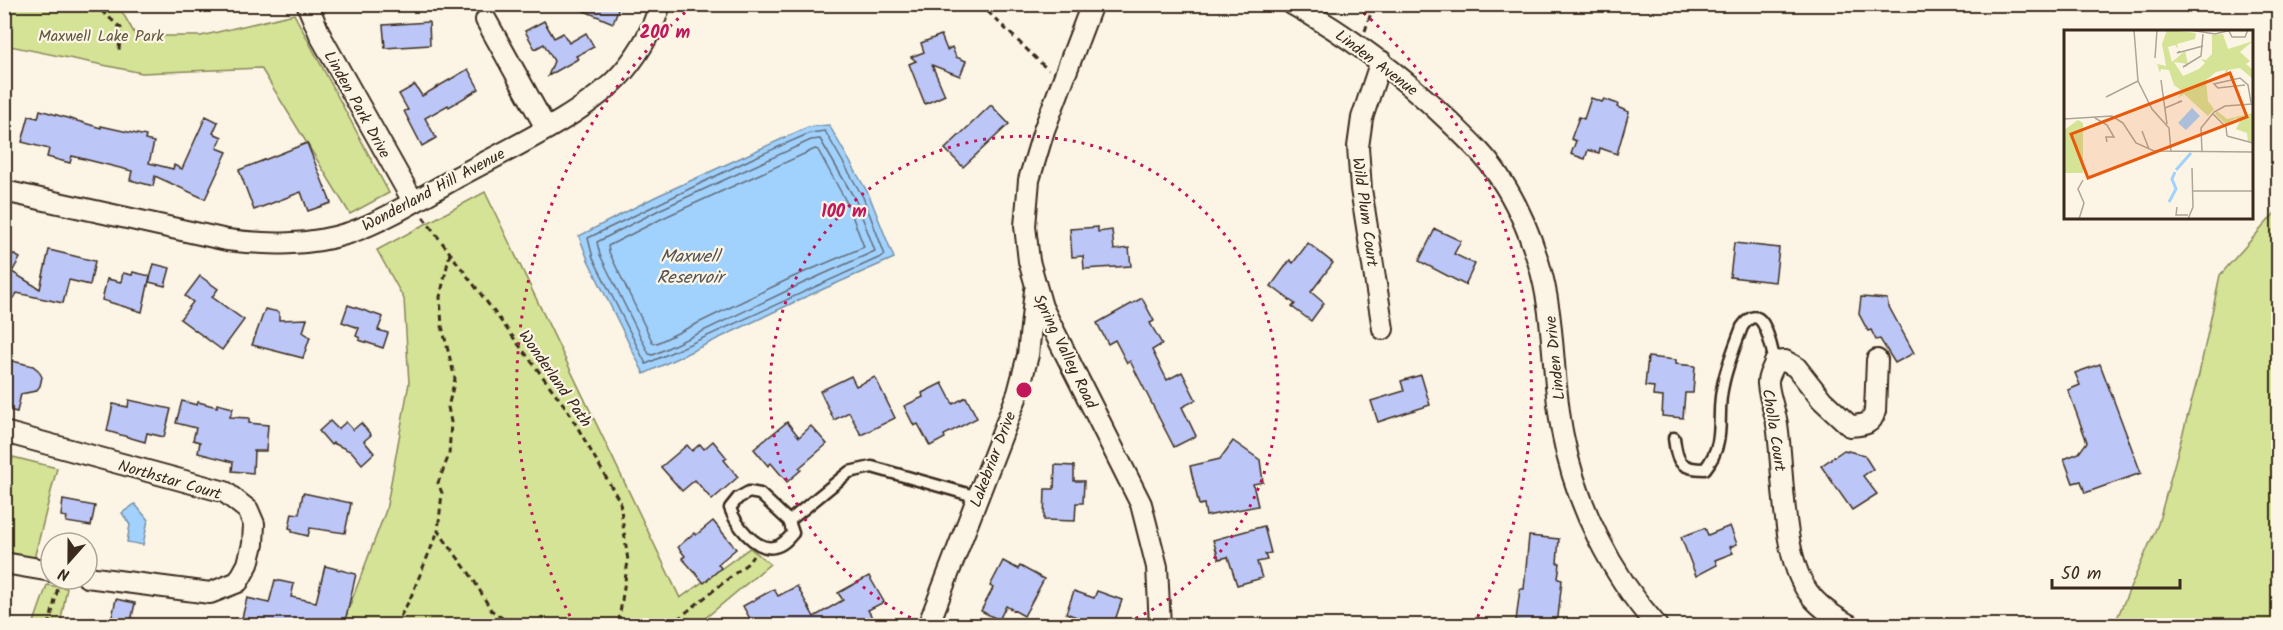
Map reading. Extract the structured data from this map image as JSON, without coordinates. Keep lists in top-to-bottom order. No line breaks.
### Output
{"streets":{"street":["Linden Avenue","Linden Park Drive","Wonderland Hill Avenue","Wild Plum Court","Spring Valley Road","Linden Drive","Cholla Court","Lakebriar Drive","Northstar Court"],"path":["Wonderland Path"]},"crossings":[["Linden Avenue","Wild Plum Court"],["Linden Avenue","Linden Drive"],["Linden Park Drive","Wonderland Hill Avenue"],["Linden Park Drive","Wonderland Path"],["Wonderland Hill Avenue","Wonderland Path"],["Spring Valley Road","Lakebriar Drive"]],"water":["Maxwell Reservoir"],"parks":["Maxwell Lake Park"],"scale_bar":"50 m","north":"bottom","rings":["200 m","100 m"]}
